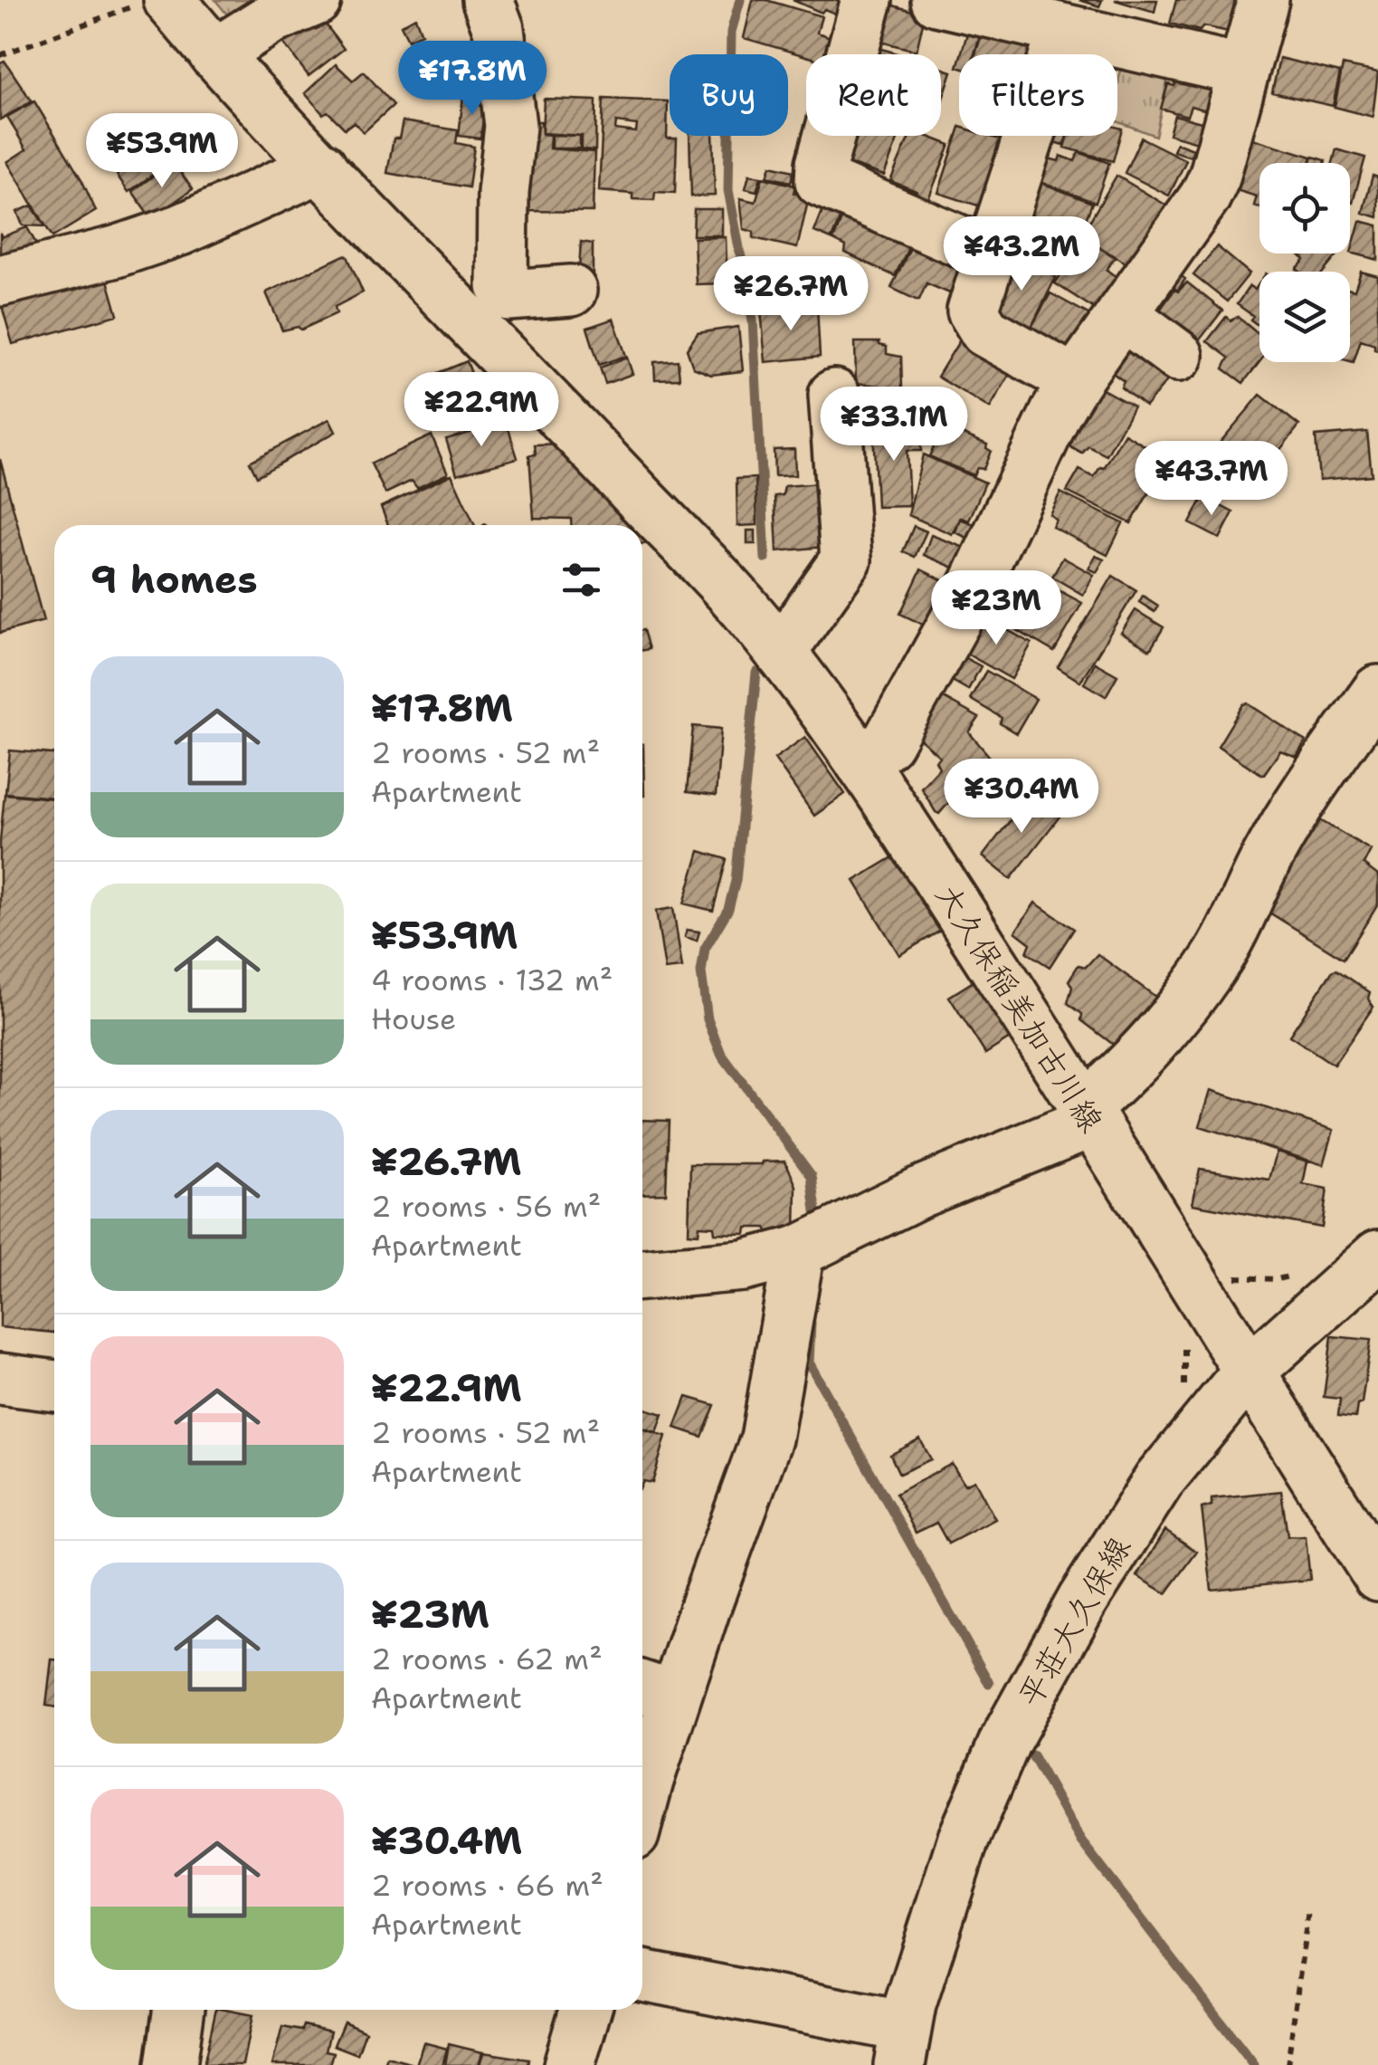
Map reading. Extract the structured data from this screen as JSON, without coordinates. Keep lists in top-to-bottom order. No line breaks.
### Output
{"streets":{"street":["大久保稲美加古川線","平荘大久保線"]},"crossings":[["大久保稲美加古川線","平荘大久保線"]],"page":{"price":["¥17.8M","¥53.9M","¥43.2M","¥26.7M","¥22.9M","¥33.1M","¥43.7M","¥23M","¥30.4M"],"chip":["Buy","Rent","Filters"],"heading":"9 homes","list":[{"name":"¥17.8M","note":"2 rooms · 52 m² · Apartment"},{"name":"¥53.9M","note":"4 rooms · 132 m² · House"},{"name":"¥26.7M","note":"2 rooms · 56 m² · Apartment"},{"name":"¥22.9M","note":"2 rooms · 52 m² · Apartment"},{"name":"¥23M","note":"2 rooms · 62 m² · Apartment"},{"name":"¥30.4M","note":"2 rooms · 66 m² · Apartment"}]}}
